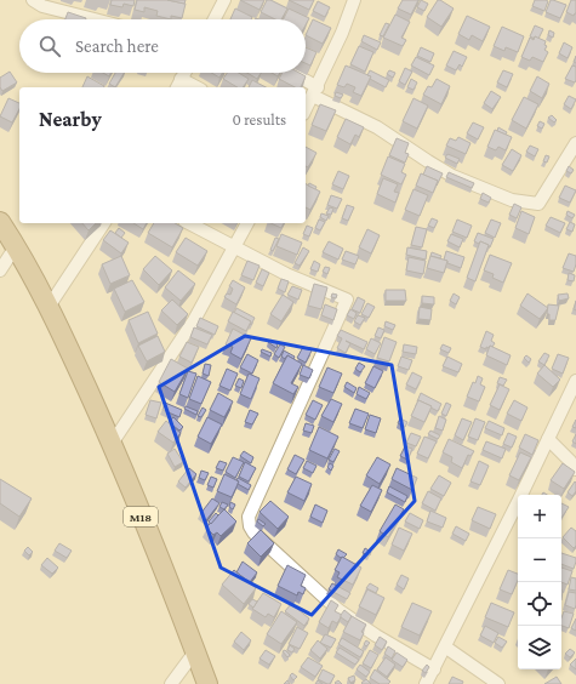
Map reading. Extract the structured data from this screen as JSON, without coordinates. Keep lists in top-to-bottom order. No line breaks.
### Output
{"streets":{"main road":["M18"]},"page":{"search":"Search here","heading":["Nearby","0 results"],"map_buttons":["+","−"]}}
